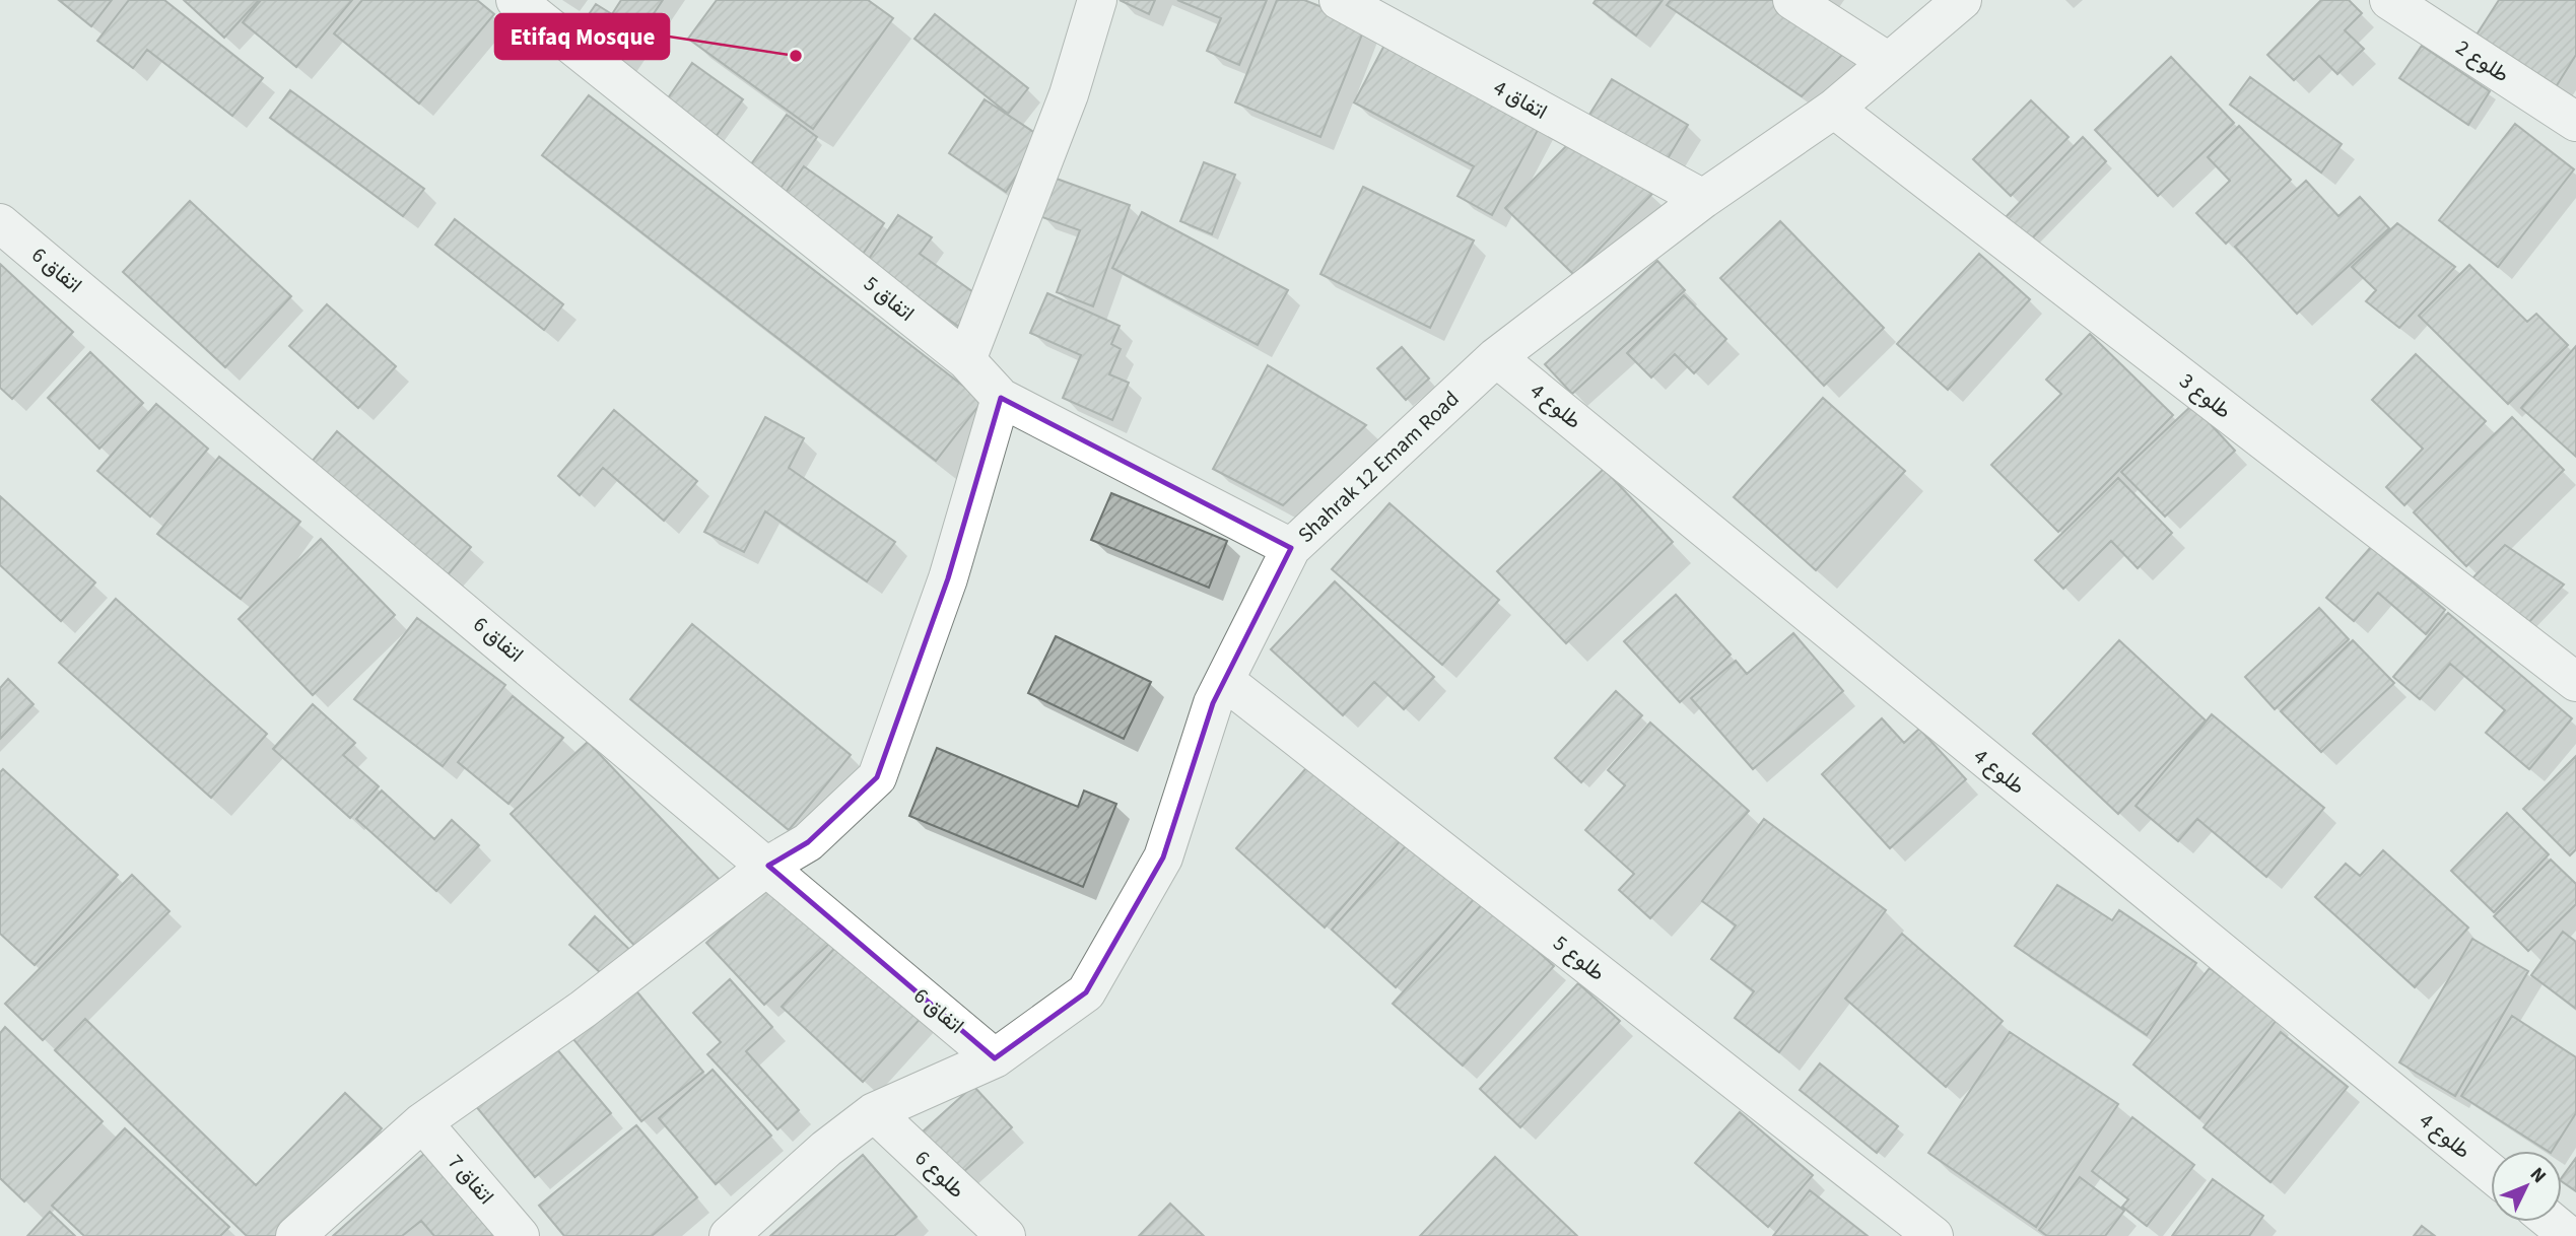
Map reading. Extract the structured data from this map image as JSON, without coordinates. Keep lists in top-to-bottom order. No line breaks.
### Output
{"streets":{"street":["طلوع 2","اتفاق 4","اتفاق 6","اتفاق 5","طلوع 3","طلوع 4","Shahrak 12 Emam Road","طلوع 5","طلوع 6","اتفاق 7"]},"crossings":[["اتفاق 4","Shahrak 12 Emam Road"],["اتفاق 6","Shahrak 12 Emam Road"],["اتفاق 5","Shahrak 12 Emam Road"],["طلوع 3","Shahrak 12 Emam Road"],["طلوع 4","Shahrak 12 Emam Road"],["Shahrak 12 Emam Road","طلوع 5"],["Shahrak 12 Emam Road","طلوع 6"]],"places":["Etifaq Mosque"],"north":"top right"}
